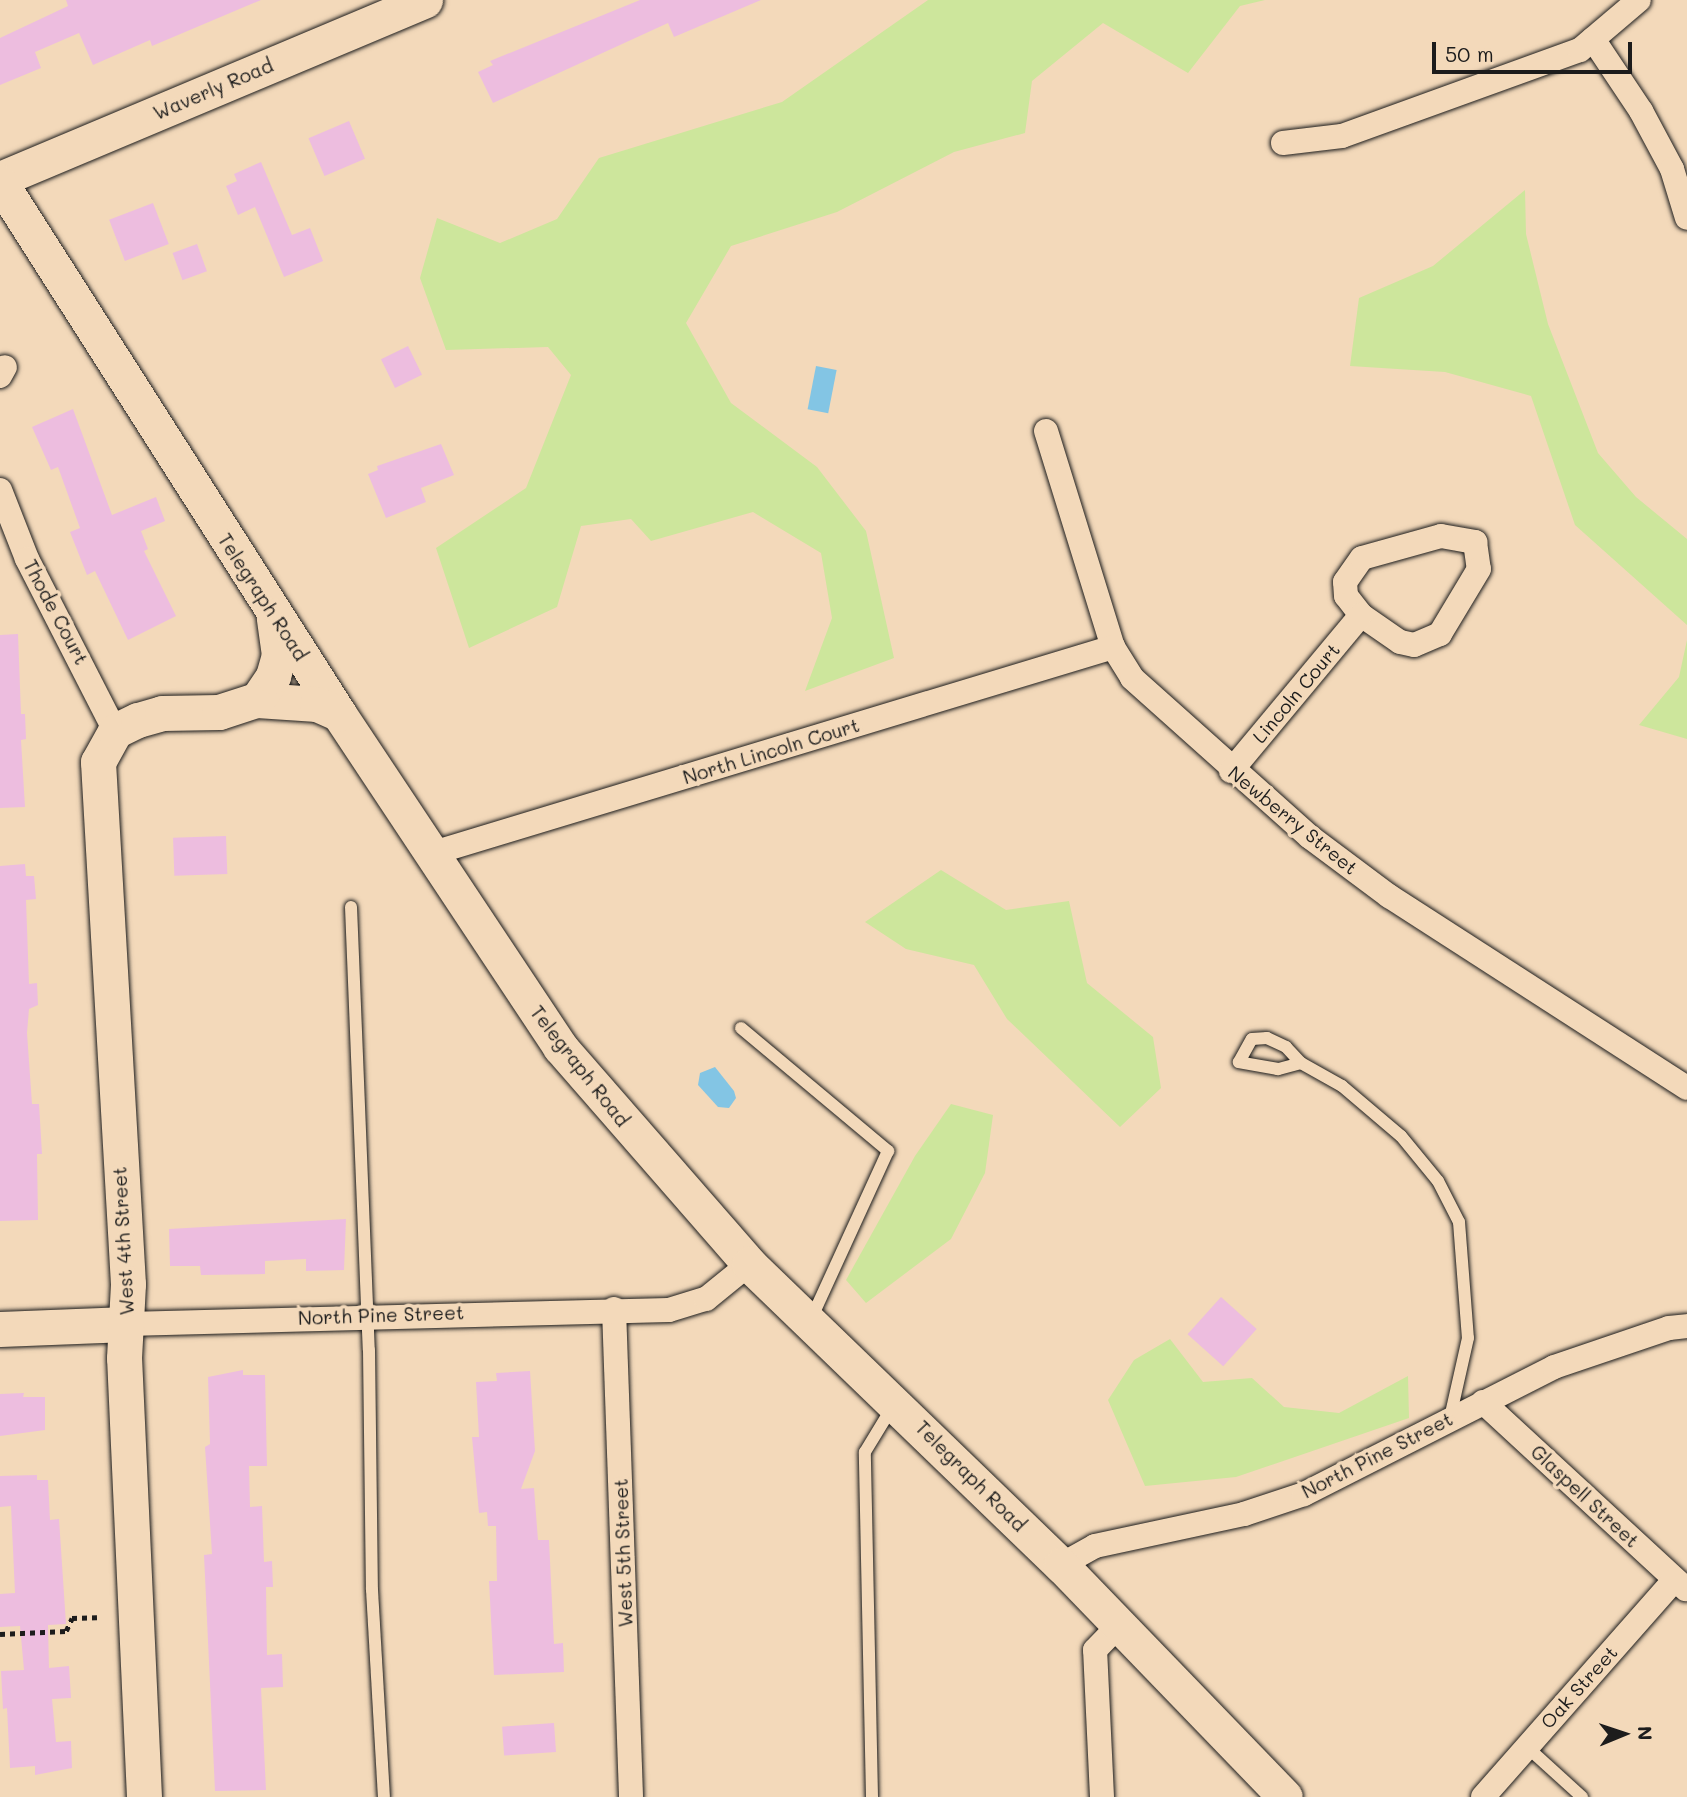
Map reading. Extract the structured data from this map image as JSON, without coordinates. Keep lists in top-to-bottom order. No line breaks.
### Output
{"streets":{"street":["Waverly Road","Telegraph Road","Thode Court","Lincoln Court","North Lincoln Court","Newberry Street","West 4th Street","North Pine Street","Glaspell Street","West 5th Street","Oak Street"]},"crossings":[["Waverly Road","Telegraph Road"],["Telegraph Road","North Lincoln Court"],["Telegraph Road","North Pine Street"],["Thode Court","West 4th Street"],["Lincoln Court","Newberry Street"],["North Lincoln Court","Newberry Street"],["West 4th Street","North Pine Street"],["North Pine Street","Glaspell Street"],["North Pine Street","West 5th Street"],["Glaspell Street","Oak Street"]],"scale_bar":"50 m","north":"right"}
